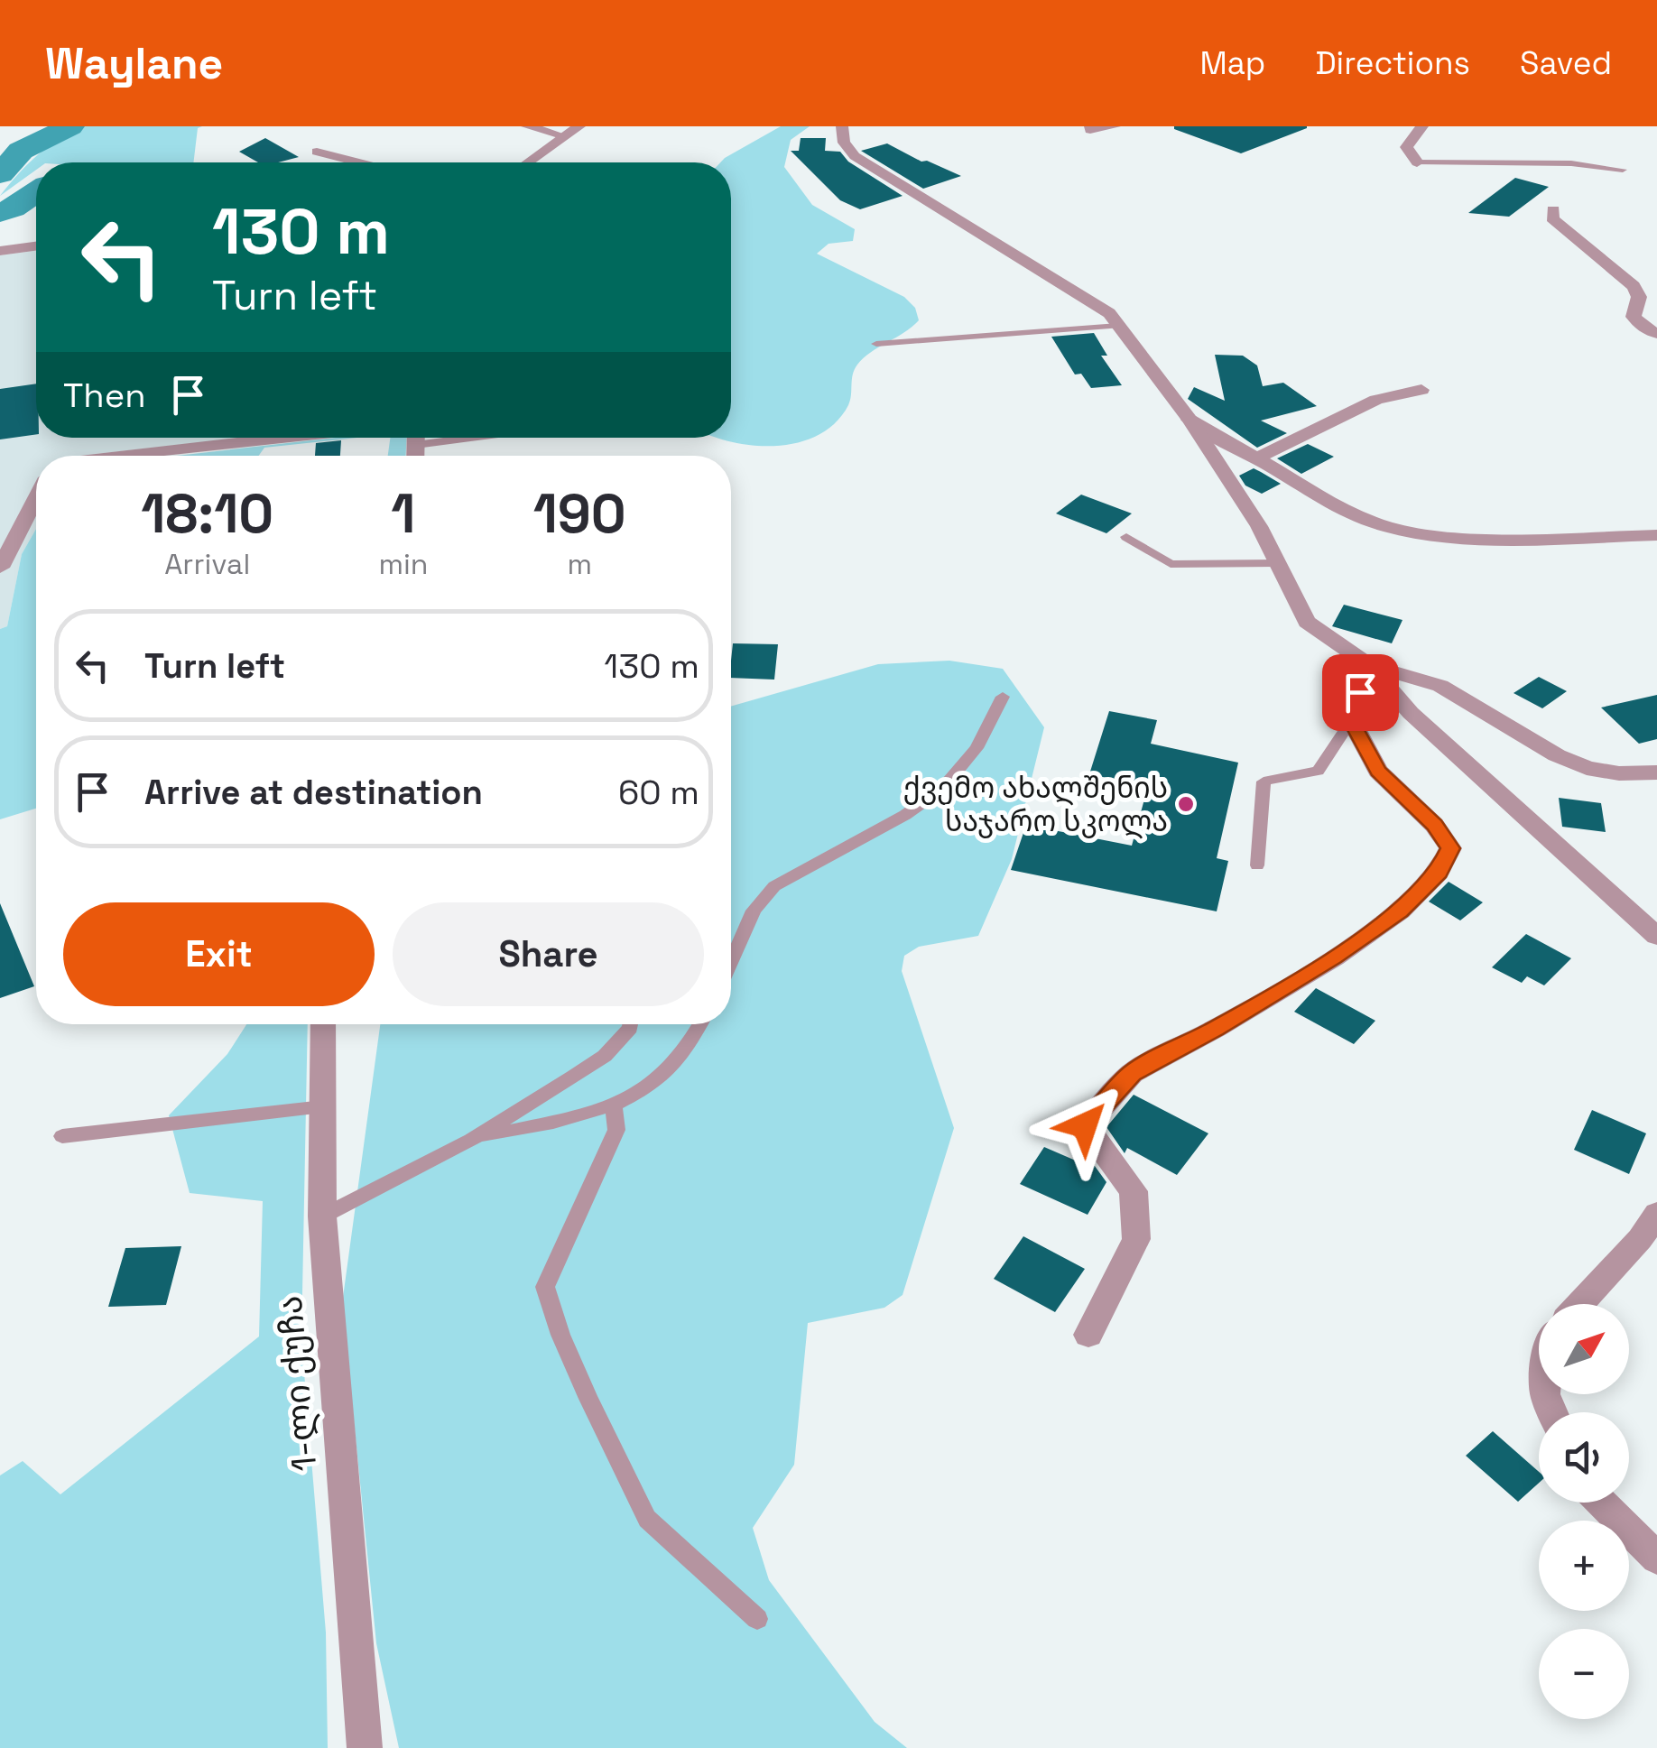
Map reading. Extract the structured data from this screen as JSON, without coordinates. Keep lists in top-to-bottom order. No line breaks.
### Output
{"streets":{"street":["1-ლი ქუჩა"]},"places":["ქვემო ახალშენის საჯარო სკოლა"],"north":"top right","page":{"header":"Waylane","nav":["Map","Directions","Saved"],"turn":["130 m","Turn left"],"then":"Then","eta":["18:10","Arrival","1","min","190","m"],"list":[{"name":"Turn left","value":"130 m"},{"name":"Arrive at destination","value":"60 m"}],"buttons":["Exit","Share"],"map_buttons":["+","−"]}}
